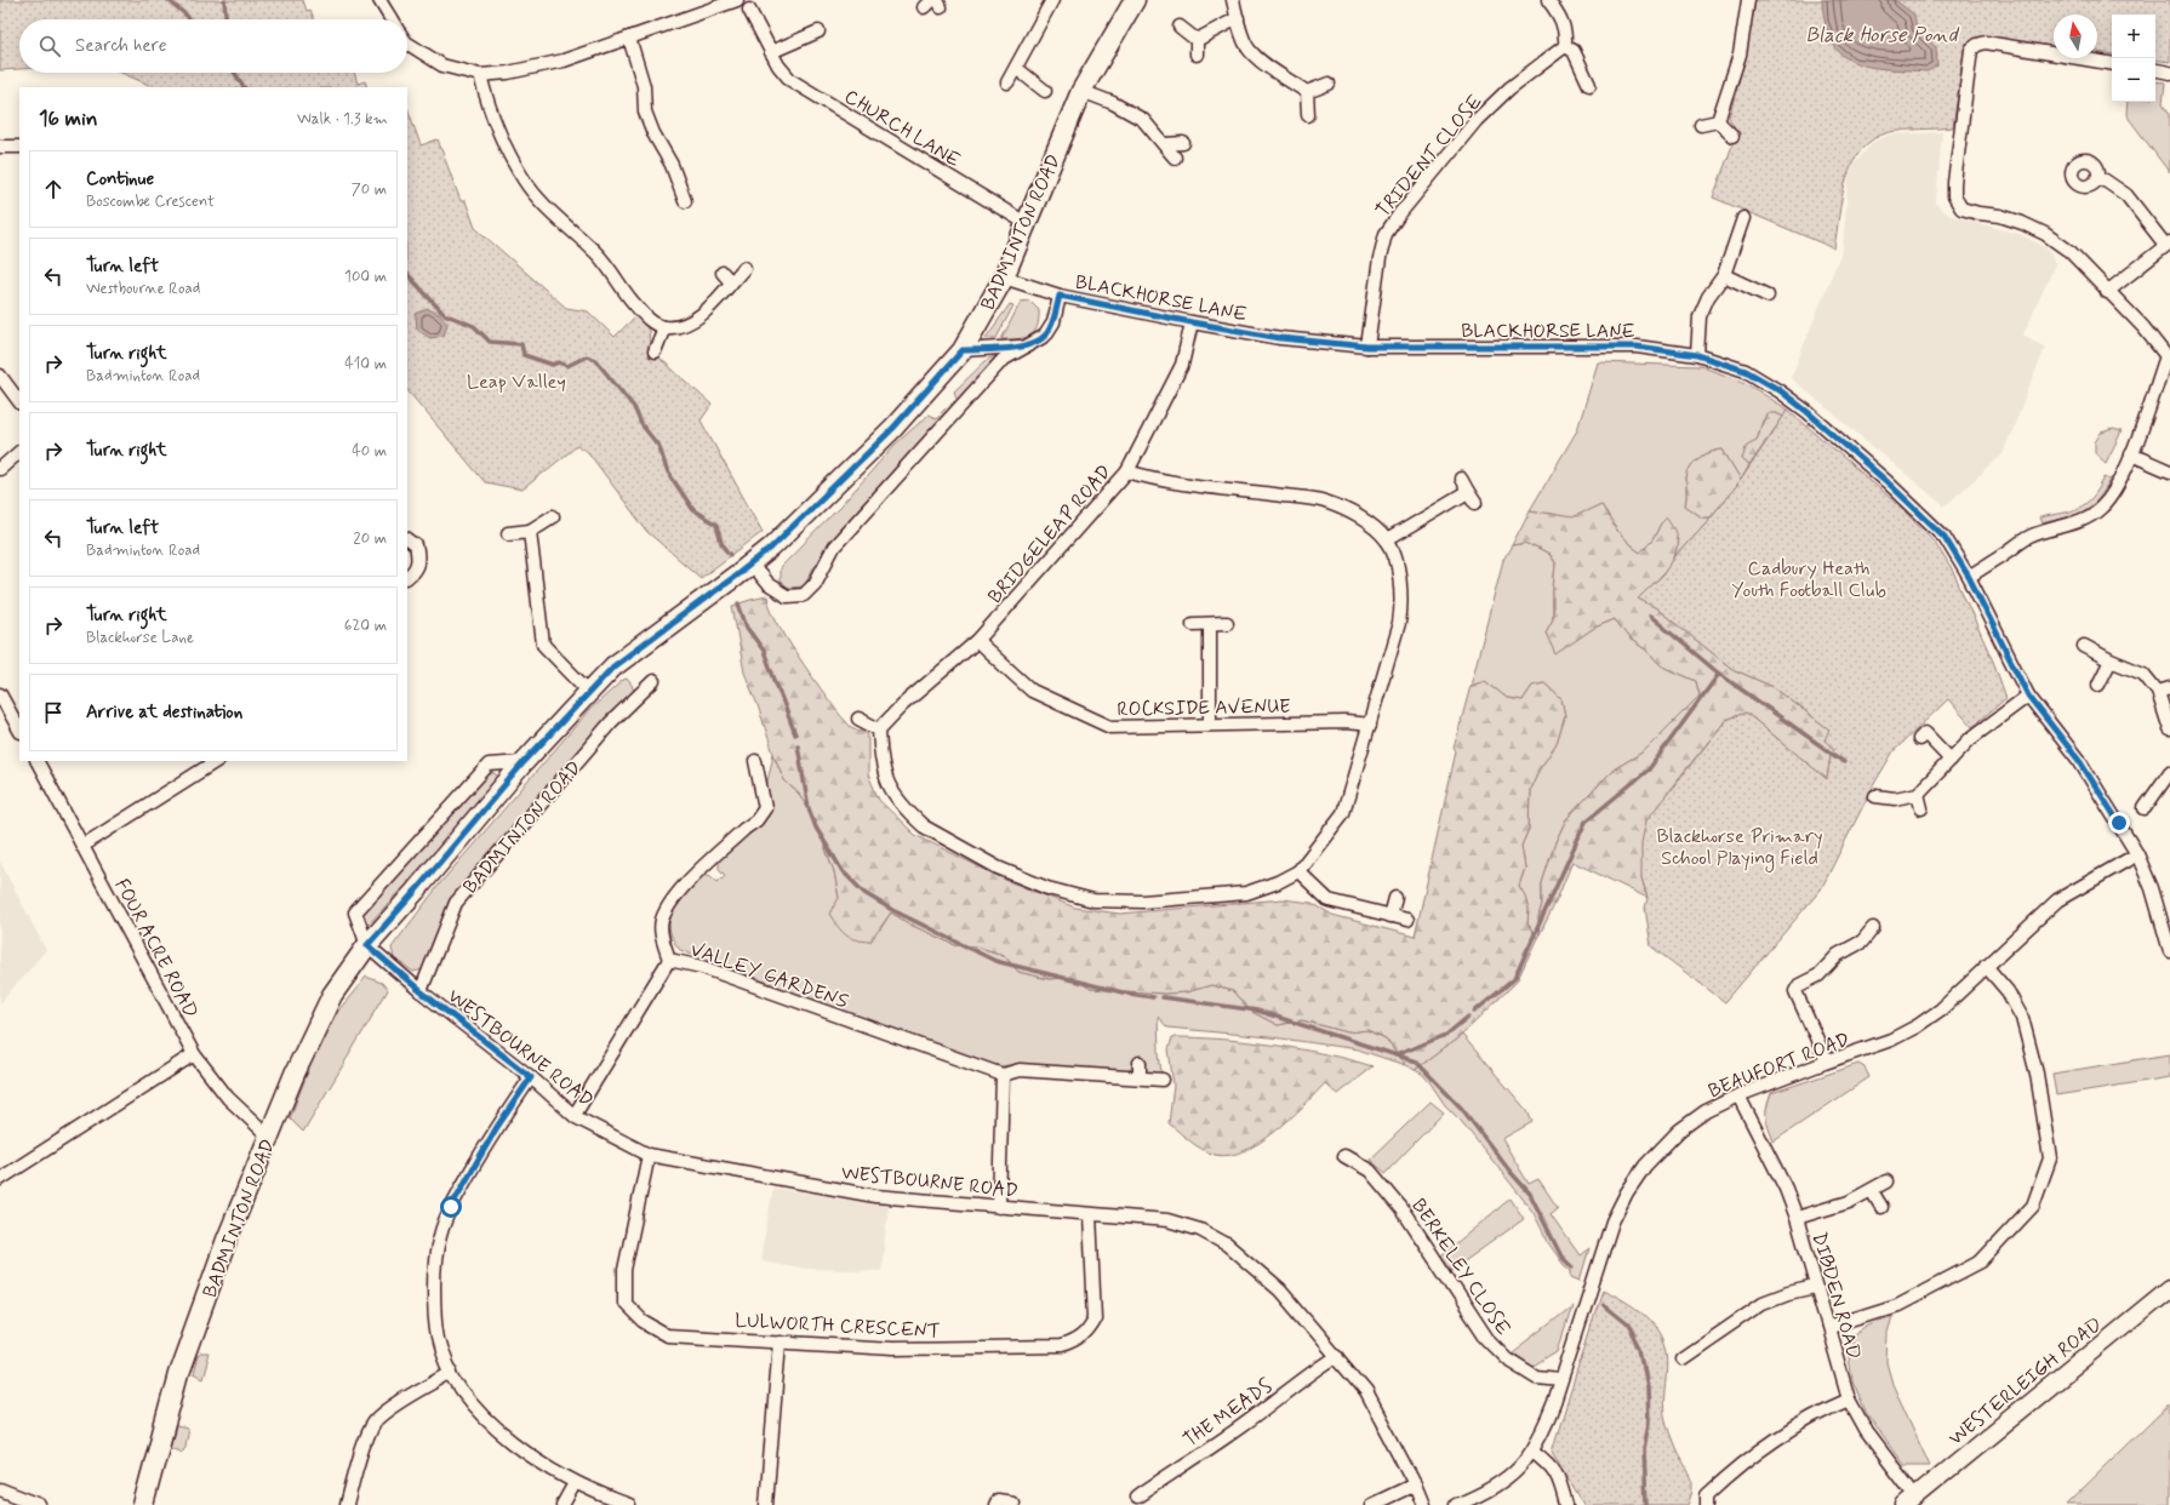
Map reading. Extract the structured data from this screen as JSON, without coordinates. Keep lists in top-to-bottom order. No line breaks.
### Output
{"streets":{"main road":["BADMINTON ROAD"],"street":["CHURCH LANE","TRIDENT CLOSE","BLACKHORSE LANE","BRIDGELEAP ROAD","ROCKSIDE AVENUE","FOUR ACRE ROAD","VALLEY GARDENS","WESTBOURNE ROAD","BEAUFORT ROAD","BERKELEY CLOSE","DIBDEN ROAD","LULWORTH CRESCENT","WESTERLEIGH ROAD","THE MEADS"]},"crossings":[["CHURCH LANE","BADMINTON ROAD"],["TRIDENT CLOSE","BLACKHORSE LANE"],["BADMINTON ROAD","BLACKHORSE LANE"],["BADMINTON ROAD","FOUR ACRE ROAD"],["BADMINTON ROAD","WESTBOURNE ROAD"],["BLACKHORSE LANE","BRIDGELEAP ROAD"],["BLACKHORSE LANE","BEAUFORT ROAD"],["BRIDGELEAP ROAD","ROCKSIDE AVENUE"],["VALLEY GARDENS","WESTBOURNE ROAD"],["WESTBOURNE ROAD","LULWORTH CRESCENT"],["WESTBOURNE ROAD","THE MEADS"],["BEAUFORT ROAD","BERKELEY CLOSE"],["BEAUFORT ROAD","DIBDEN ROAD"],["DIBDEN ROAD","WESTERLEIGH ROAD"]],"water":["Black Horse Pond"],"parks":["Leap Valley","Cadbury Heath Youth Football Club","Blackhorse Primary School Playing Field"],"north":"top","page":{"map_buttons":["+","−"],"search":"Search here","heading":["16 min","Walk · 1.3 km"],"list":[["Continue","Boscombe Crescent","70 m"],["Turn left","Westbourne Road","100 m"],["Turn right","Badminton Road","410 m"],["Turn right","40 m"],["Turn left","Badminton Road","20 m"],["Turn right","Blackhorse Lane","620 m"],"Arrive at destination"]}}
